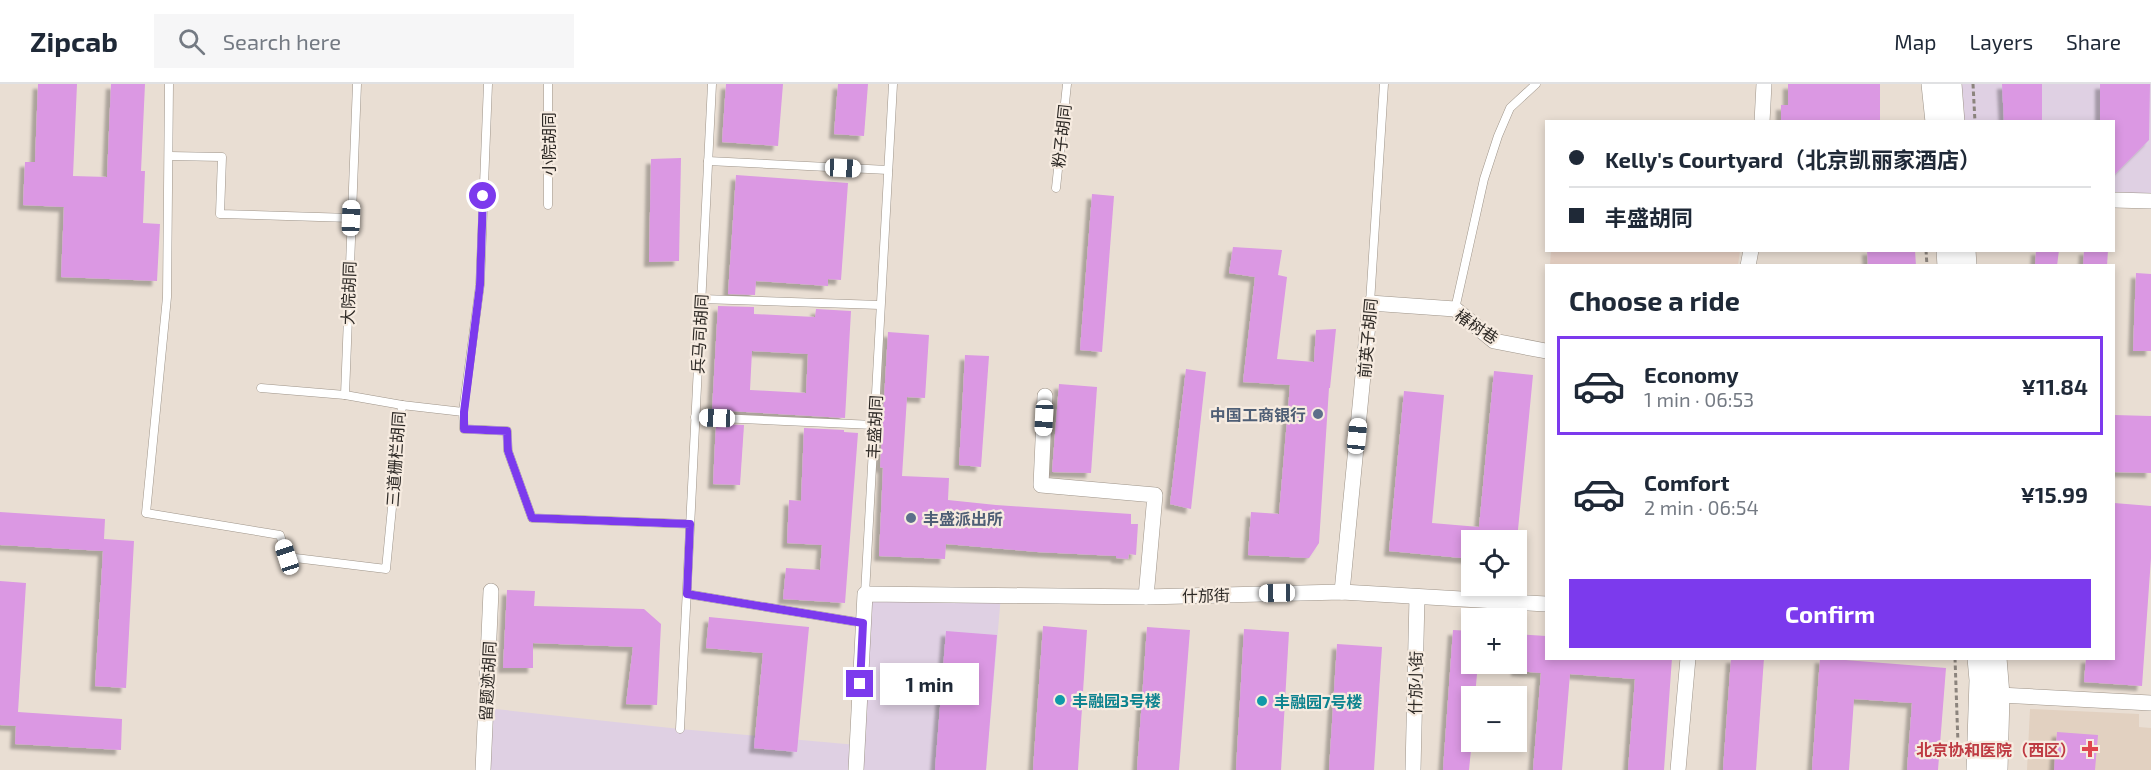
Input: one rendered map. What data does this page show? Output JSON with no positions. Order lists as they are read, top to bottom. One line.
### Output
{"streets":{"street":["椿树巷","前英子胡同","丰盛胡同","什邡街","留题迹胡同","什邡小街"],"lane":["粉子胡同","小院胡同","大院胡同","兵马司胡同","三道栅栏胡同"]},"crossings":[["大院胡同","三道栅栏胡同"],["椿树巷","前英子胡同"],["前英子胡同","什邡街"],["丰盛胡同","什邡街"],["什邡街","什邡小街"]],"places":{"other":["中国工商银行","丰盛派出所","丰融园3号楼","丰融园7号楼"],"health":["北京协和医院（西区）"]},"page":{"header":"Zipcab","search":"Search here","nav":["Map","Layers","Share"],"banner":["Kelly's Courtyard（北京凯丽家酒店）","丰盛胡同"],"heading":"Choose a ride","list":[{"name":"Economy","note":"1 min · 06:53","value":"¥11.84"},{"name":"Comfort","note":"2 min · 06:54","value":"¥15.99"}],"map_buttons":["+","−"],"buttons":"Confirm","bubble":"1 min"}}
